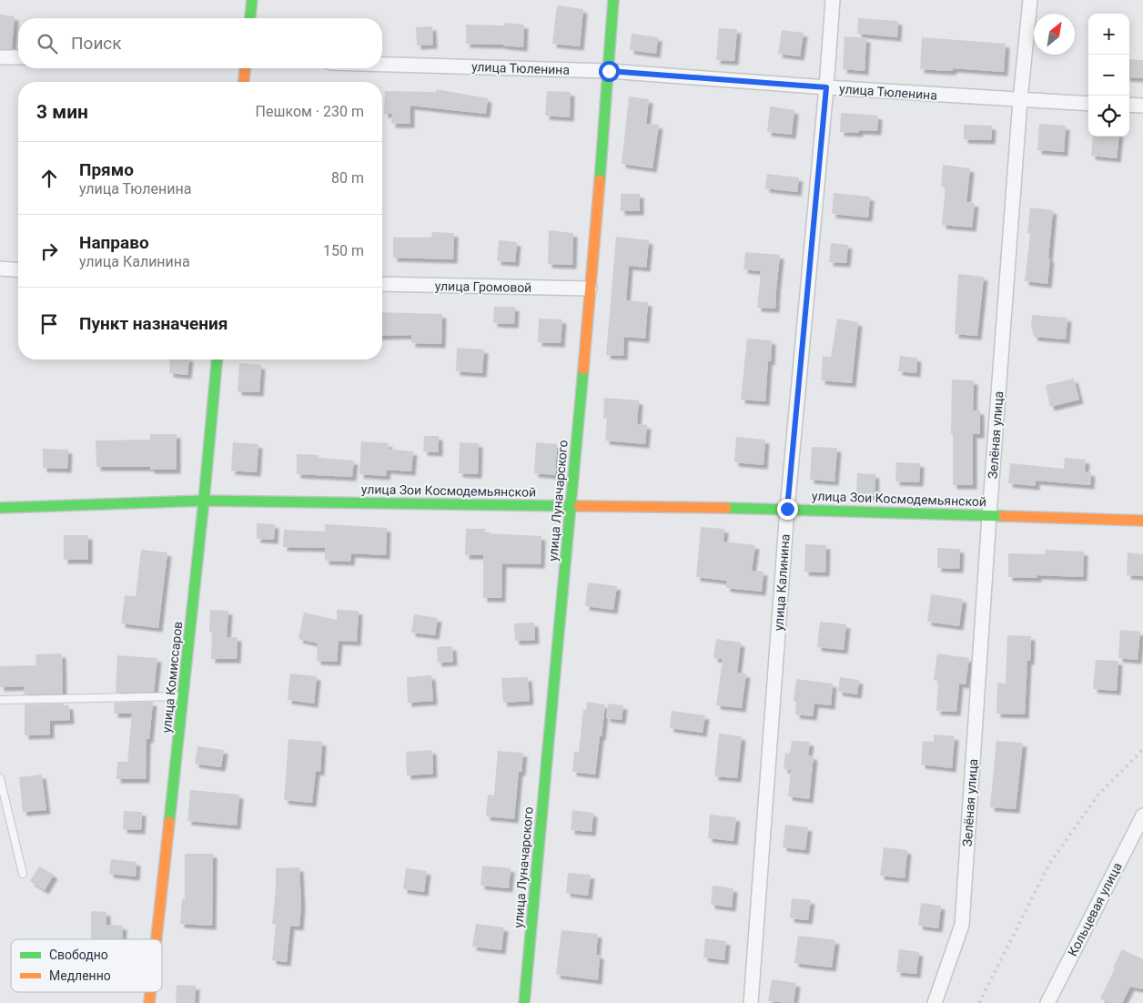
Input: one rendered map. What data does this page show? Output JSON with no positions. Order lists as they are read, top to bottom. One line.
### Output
{"streets":{"main road":["улица Зои Космодемьянской","улица Луначарского","улица Комиссаров"],"street":["улица Тюленина","улица Громовой","Зелёная улица","улица Калинина","Кольцевая улица"]},"crossings":[["улица Тюленина","Зелёная улица"],["улица Тюленина","улица Луначарского"],["улица Тюленина","улица Калинина"],["улица Громовой","улица Луначарского"],["Зелёная улица","улица Зои Космодемьянской"],["улица Зои Космодемьянской","улица Луначарского"],["улица Зои Космодемьянской","улица Калинина"],["улица Зои Космодемьянской","улица Комиссаров"]],"legend":["Свободно","Медленно"],"north":"top right","page":{"map_buttons":["+","−"],"search":"Поиск","heading":["3 мин","Пешком · 230 m"],"list":[["Прямо","улица Тюленина","80 m"],["Направо","улица Калинина","150 m"],"Пункт назначения"]}}
